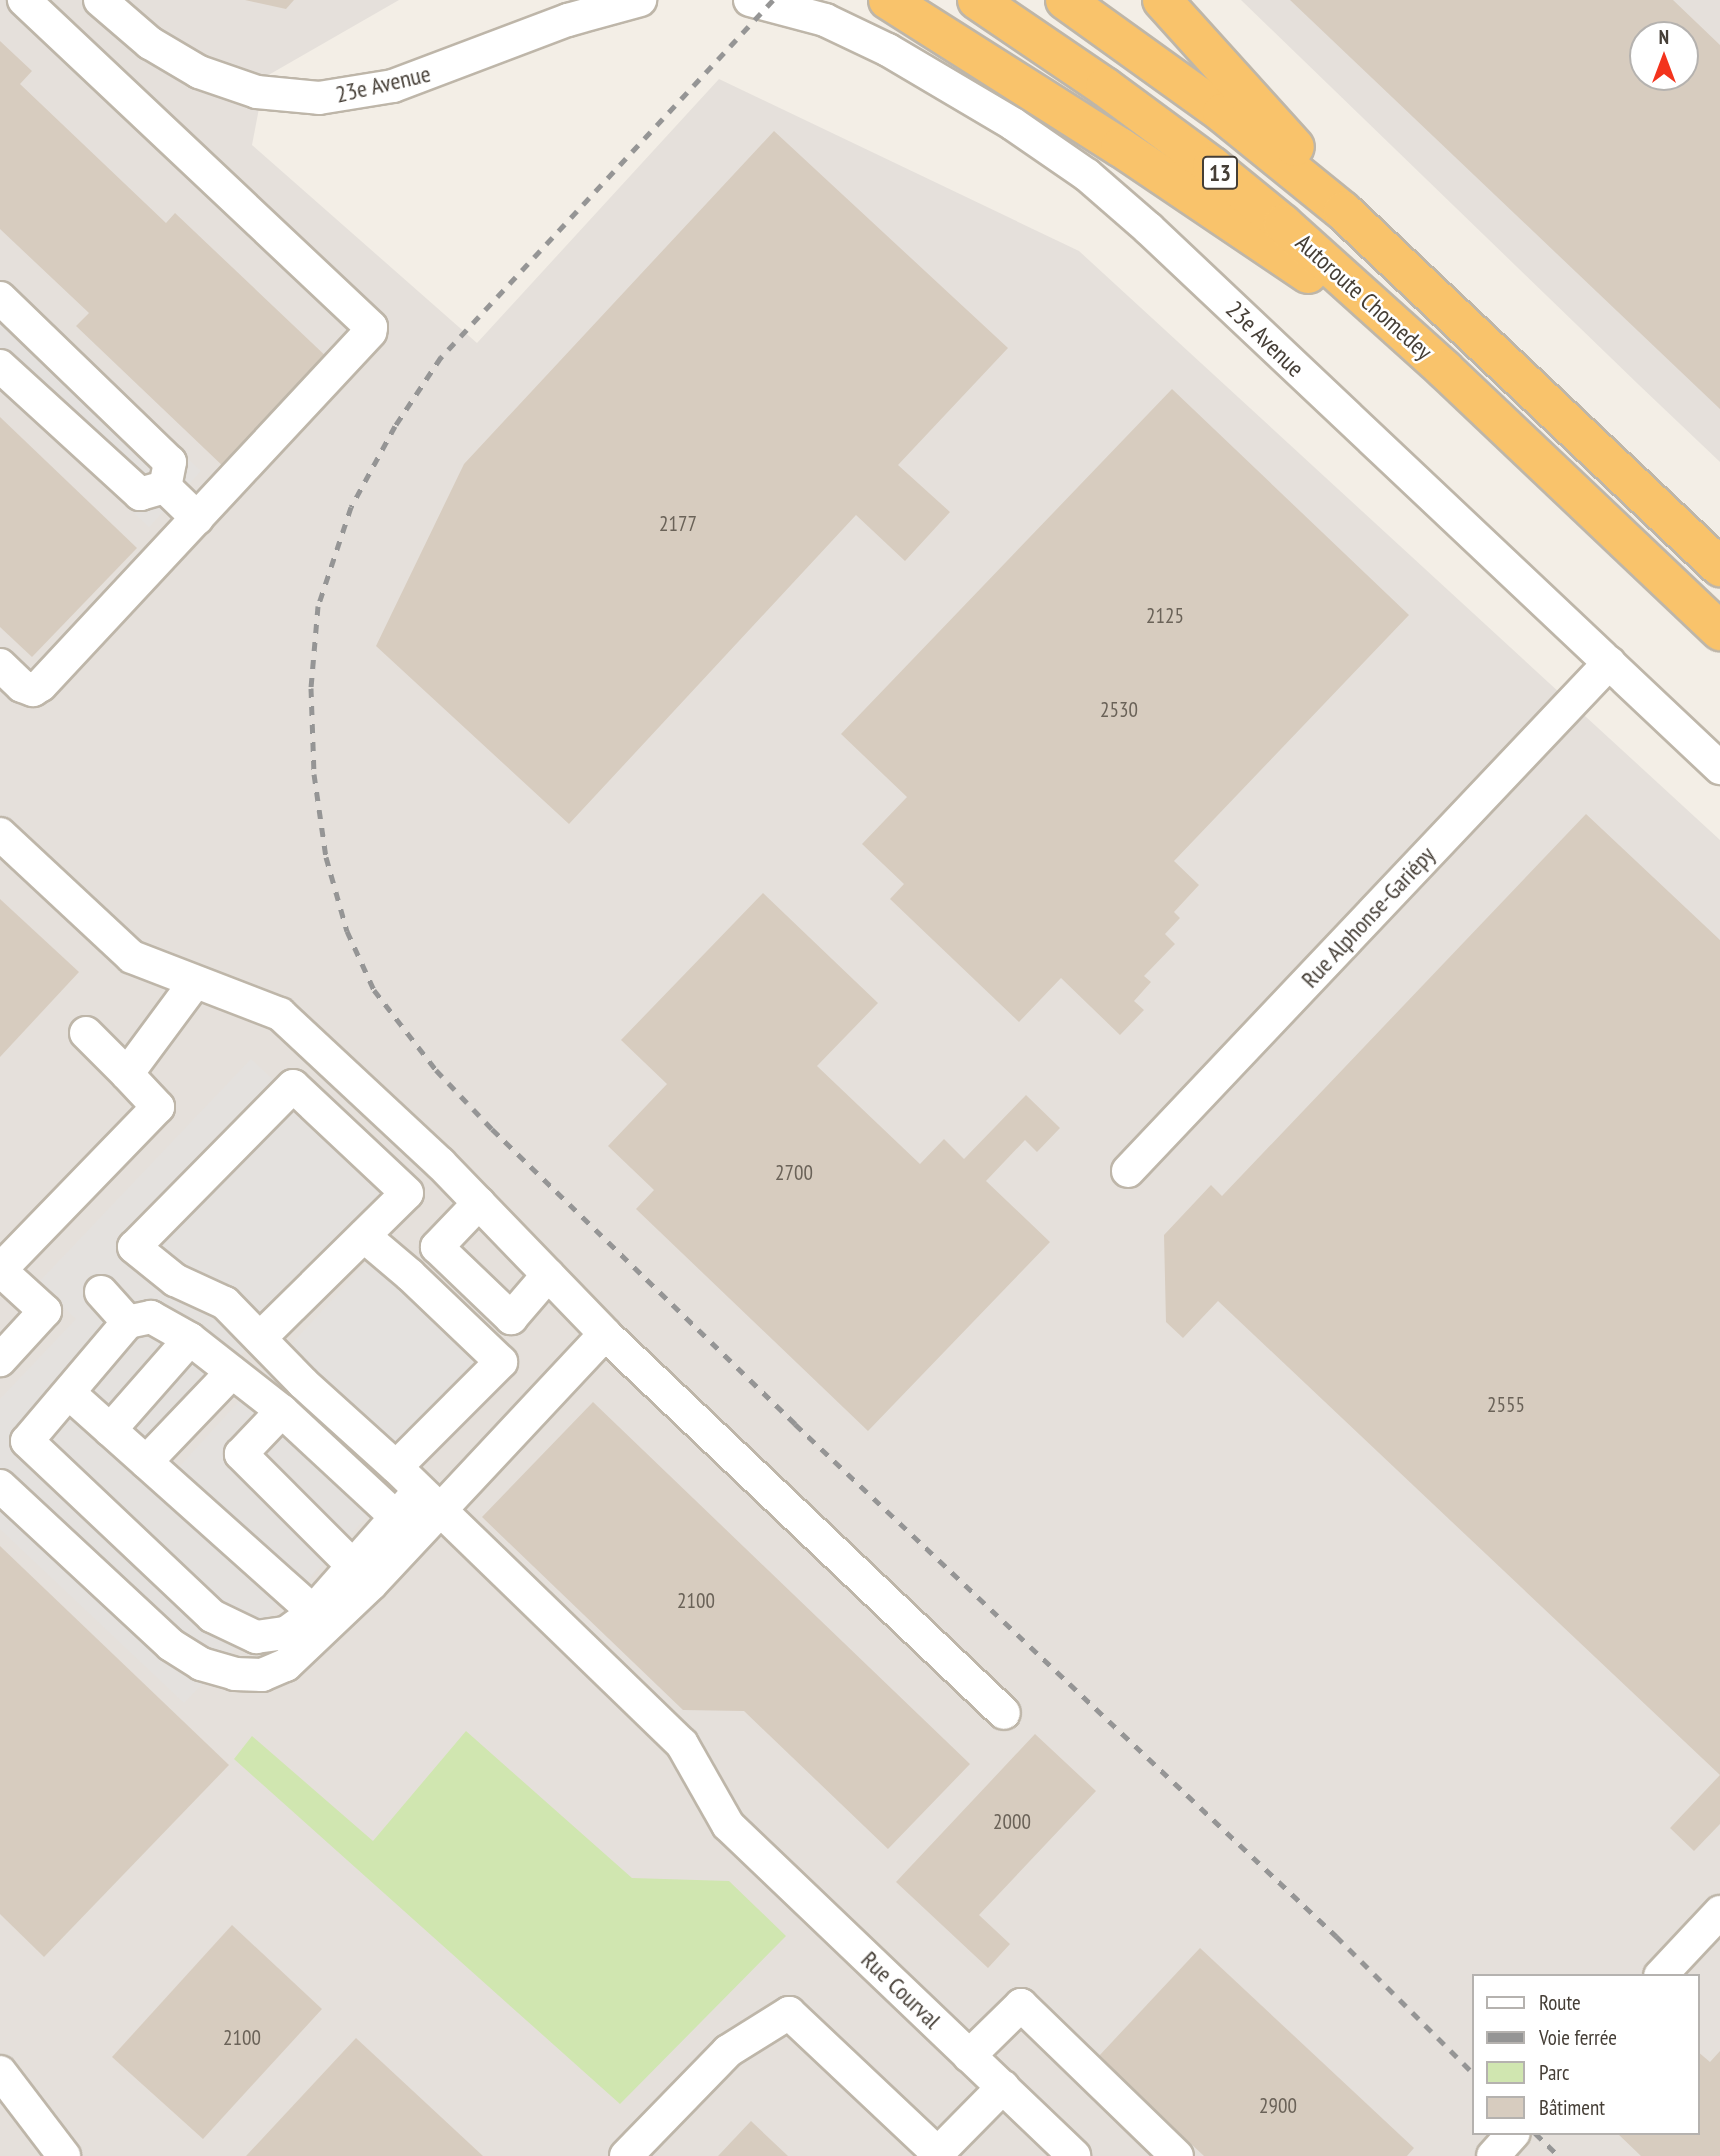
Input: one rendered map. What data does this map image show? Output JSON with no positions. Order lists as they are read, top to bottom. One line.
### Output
{"streets":{"highway":["13","Autoroute Chomedey"],"street":["23e Avenue","Rue Alphonse-Gariépy","Rue Courval"]},"crossings":[["23e Avenue","Rue Alphonse-Gariépy"]],"house_numbers":["2177","2125","2530","2700","2555","2100","2000","2100","2900"],"legend":["Route","Voie ferrée","Parc","Bâtiment"],"north":"top"}
